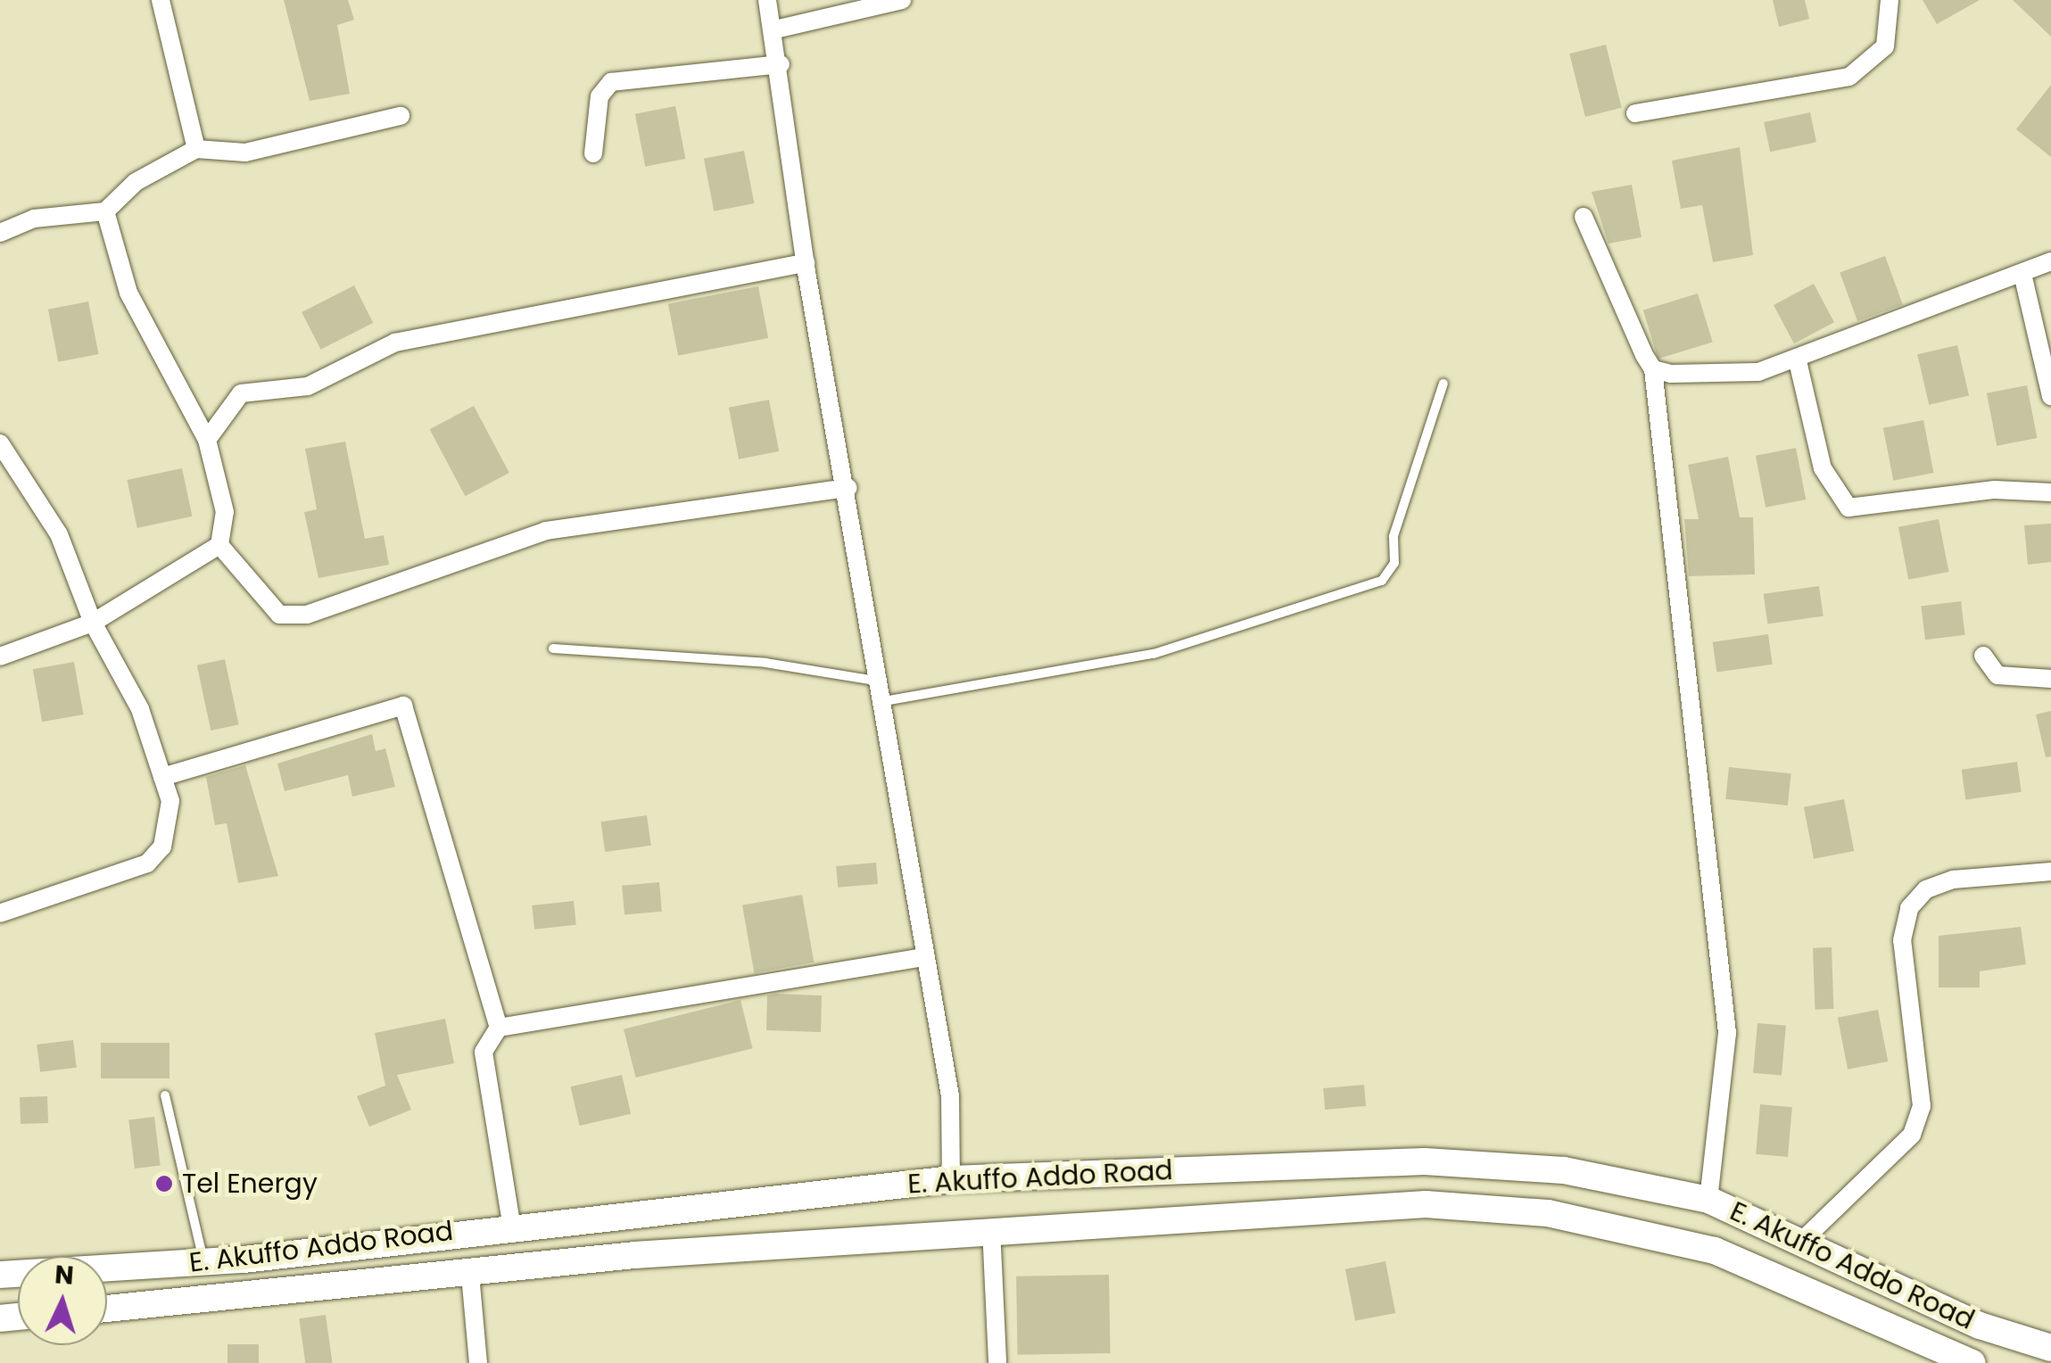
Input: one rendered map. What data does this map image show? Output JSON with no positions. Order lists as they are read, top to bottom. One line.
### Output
{"streets":{"main road":["E. Akuffo Addo Road"]},"places":["Tel Energy"],"north":"top"}
